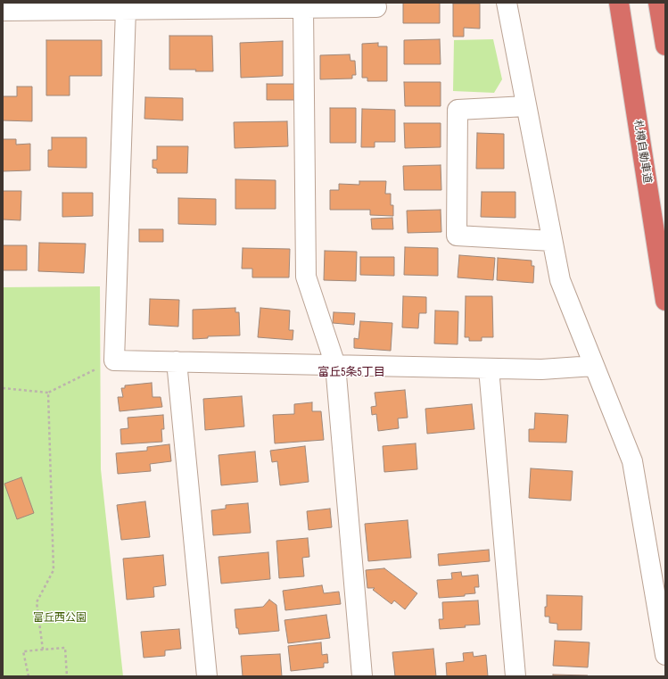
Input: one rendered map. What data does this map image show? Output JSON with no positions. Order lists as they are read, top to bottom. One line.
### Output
{"streets":{"highway":["札樽自動車道"]},"districts":["富丘5条5丁目"],"parks":["富丘西公園"]}
